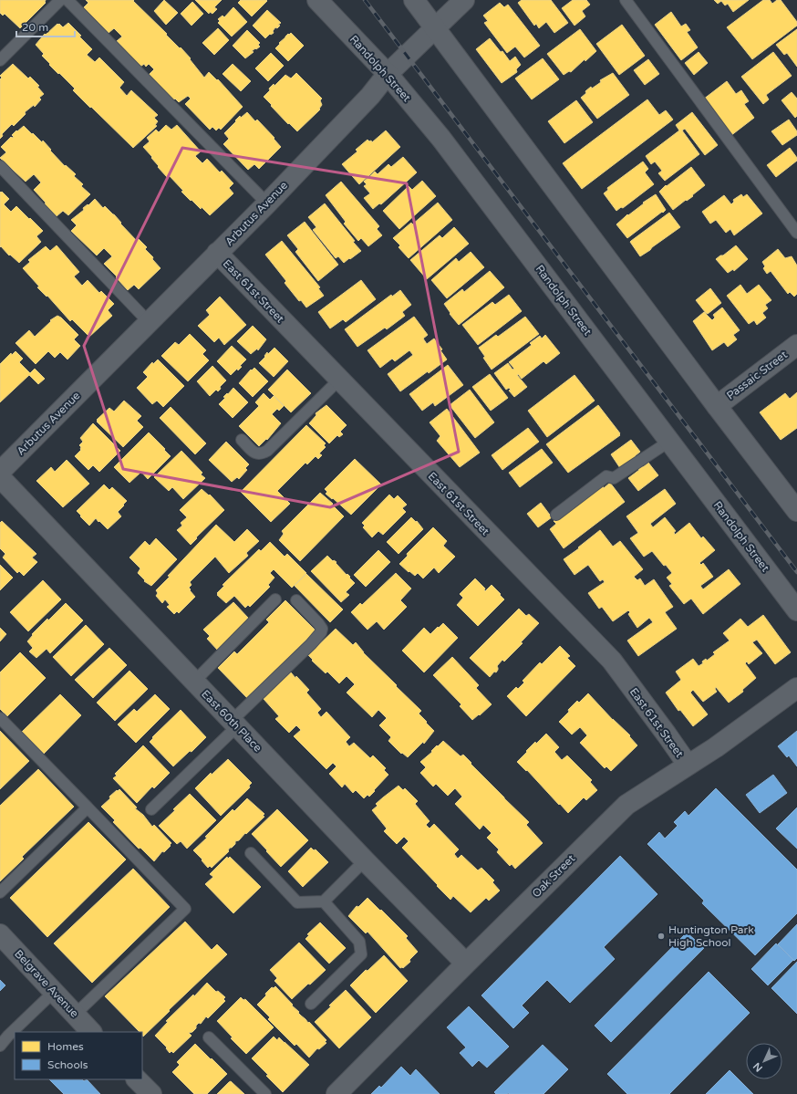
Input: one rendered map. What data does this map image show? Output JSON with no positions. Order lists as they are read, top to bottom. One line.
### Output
{"streets":{"street":["Randolph Street","Arbutus Avenue","East 61st Street","Passaic Street","East 60th Place","Oak Street","Belgrave Avenue"]},"crossings":[["Randolph Street","Arbutus Avenue"],["Arbutus Avenue","East 61st Street"],["East 61st Street","Oak Street"],["East 60th Place","Oak Street"]],"places":["Huntington Park High School"],"legend":["Homes","Schools"],"scale_bar":"20 m","north":"bottom left"}
